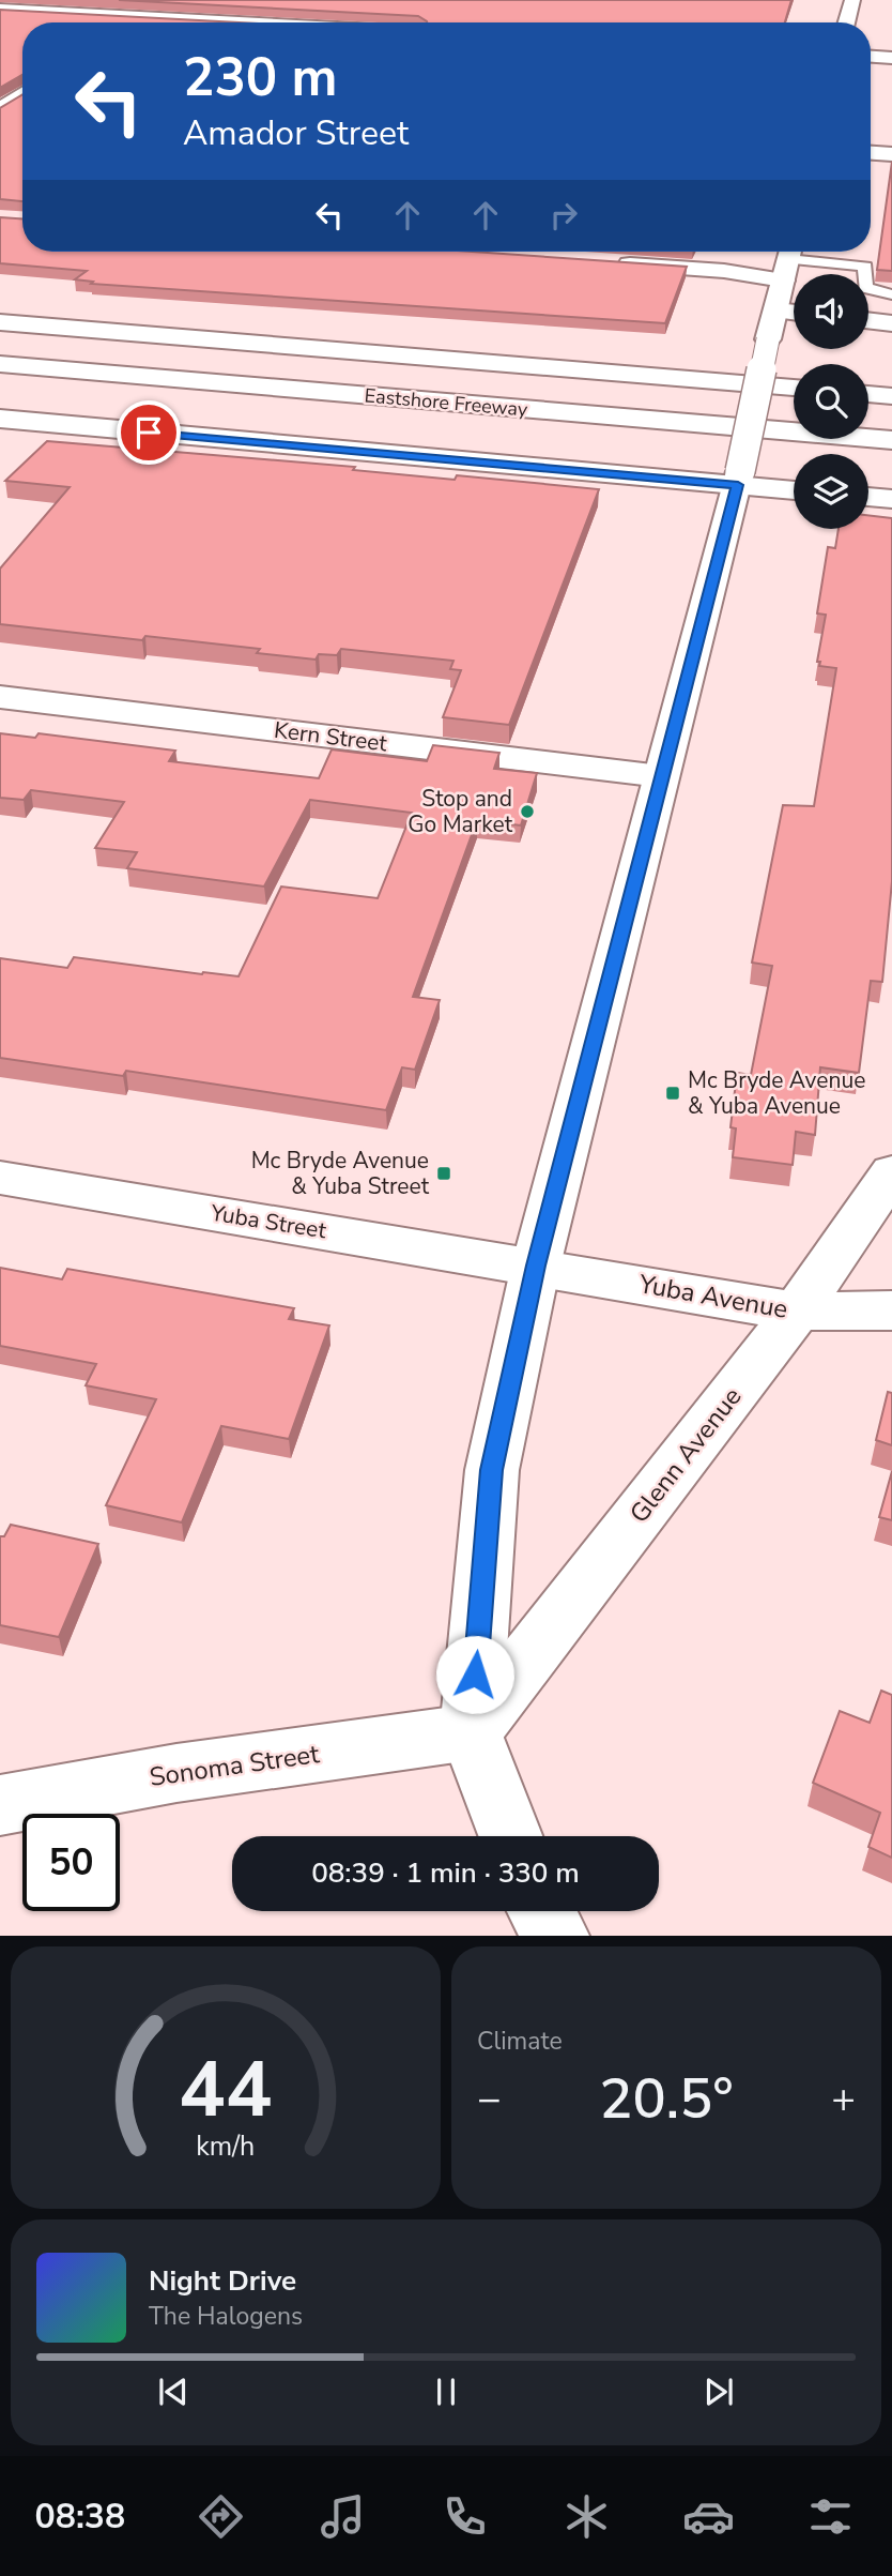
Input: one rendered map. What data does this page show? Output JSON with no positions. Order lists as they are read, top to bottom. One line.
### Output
{"streets":{"main road":["Eastshore Freeway","Kern Street","Yuba Street","Yuba Avenue","Glenn Avenue","Sonoma Street"]},"crossings":[["Yuba Street","Yuba Avenue"],["Yuba Avenue","Glenn Avenue"],["Glenn Avenue","Sonoma Street"]],"places":{"other":["Stop and Go Market"],"transit":["Mc Bryde Avenue & Yuba Avenue","Mc Bryde Avenue & Yuba Street"]},"page":{"turn":["230 m","Amador Street"],"limit":"50","trip":"08:39 · 1 min · 330 m","tile":"Climate","heat":["−","20.5°","+"],"song":["Night Drive","The Halogens"],"tabs":"08:38","gauge":["44","km/h"]}}
